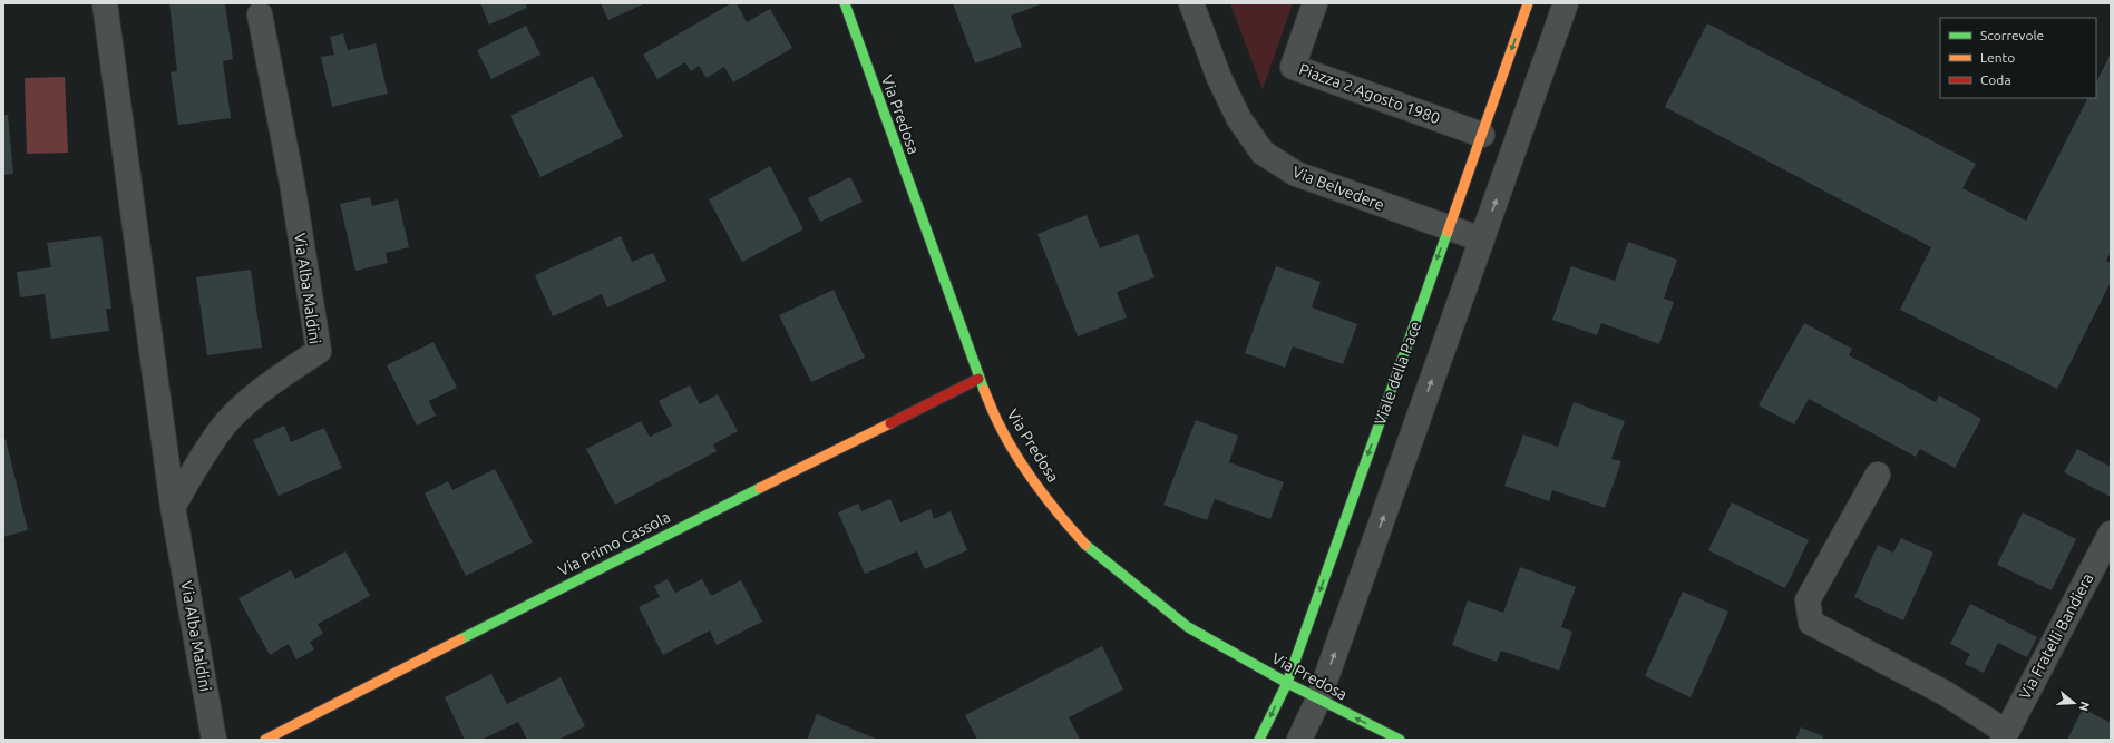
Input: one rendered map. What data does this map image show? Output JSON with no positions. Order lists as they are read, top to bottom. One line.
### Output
{"streets":{"street":["Piazza 2 Agosto 1980","Via Predosa","Via Belvedere","Via Alba Maldini","Viale della Pace","Via Primo Cassola","Via Fratelli Bandiera"]},"crossings":[["Piazza 2 Agosto 1980","Viale della Pace"],["Via Predosa","Viale della Pace"],["Via Predosa","Via Primo Cassola"],["Via Belvedere","Viale della Pace"]],"legend":["Scorrevole","Lento","Coda"],"north":"right"}
